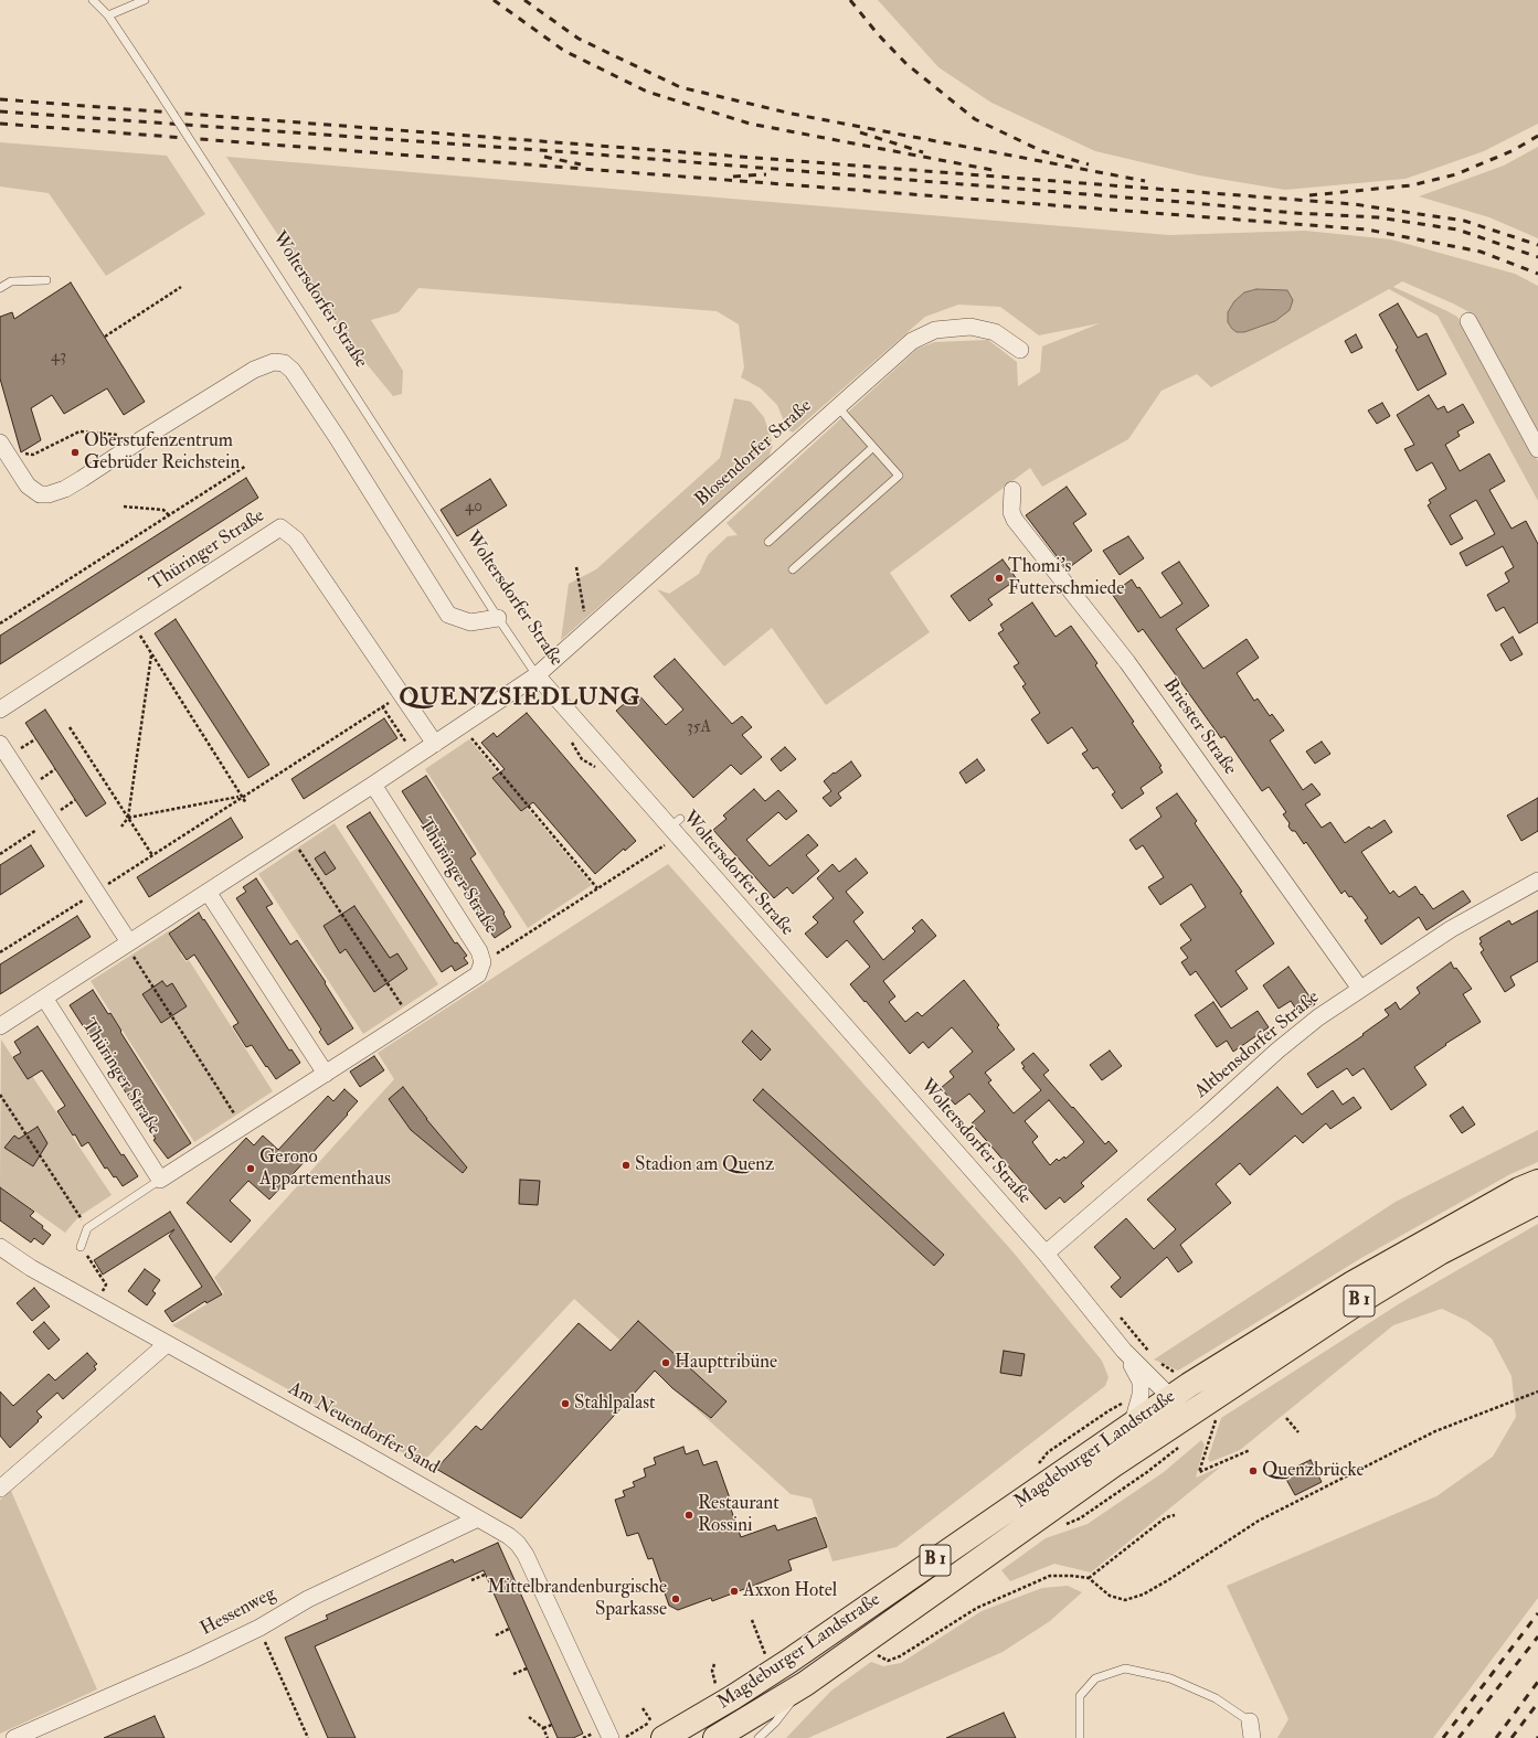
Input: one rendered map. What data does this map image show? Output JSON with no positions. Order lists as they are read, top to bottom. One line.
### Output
{"streets":{"main road":["B 1","Magdeburger Landstraße"],"street":["Woltersdorfer Straße","Blosendorfer Straße","Thüringer Straße","Briester Straße","Altbensdorfer Straße","Am Neuendorfer Sand","Hessenweg"]},"crossings":[["Woltersdorfer Straße","Blosendorfer Straße"],["Woltersdorfer Straße","Altbensdorfer Straße"],["Woltersdorfer Straße","Magdeburger Landstraße"],["Briester Straße","Altbensdorfer Straße"],["Am Neuendorfer Sand","Hessenweg"]],"districts":["QUENZSIEDLUNG"],"places":["Oberstufenzentrum Gebrüder Reichstein","Thomi's Futterschmiede","Stadion am Quenz","Gerono Appartementhaus","Haupttribüne","Stahlpalast","Quenzbrücke","Restaurant Rossini","Axxon Hotel","Mittelbrandenburgische Sparkasse"],"house_numbers":["43","40","35A"]}
